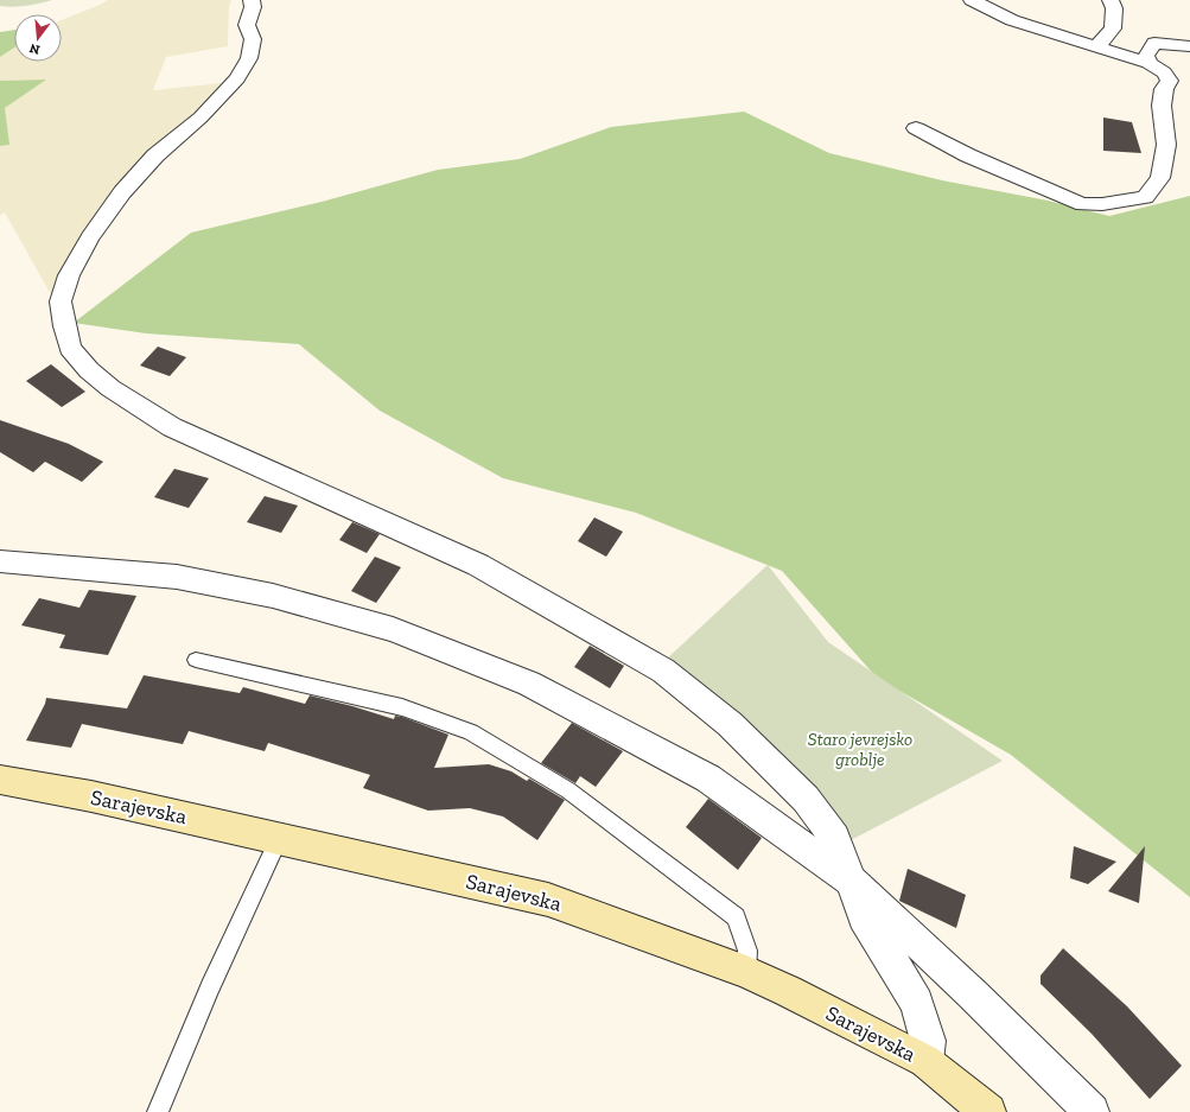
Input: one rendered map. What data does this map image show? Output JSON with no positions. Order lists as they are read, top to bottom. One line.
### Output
{"streets":{"main road":["Sarajevska"]},"parks":["Staro jevrejsko groblje"],"north":"bottom"}
